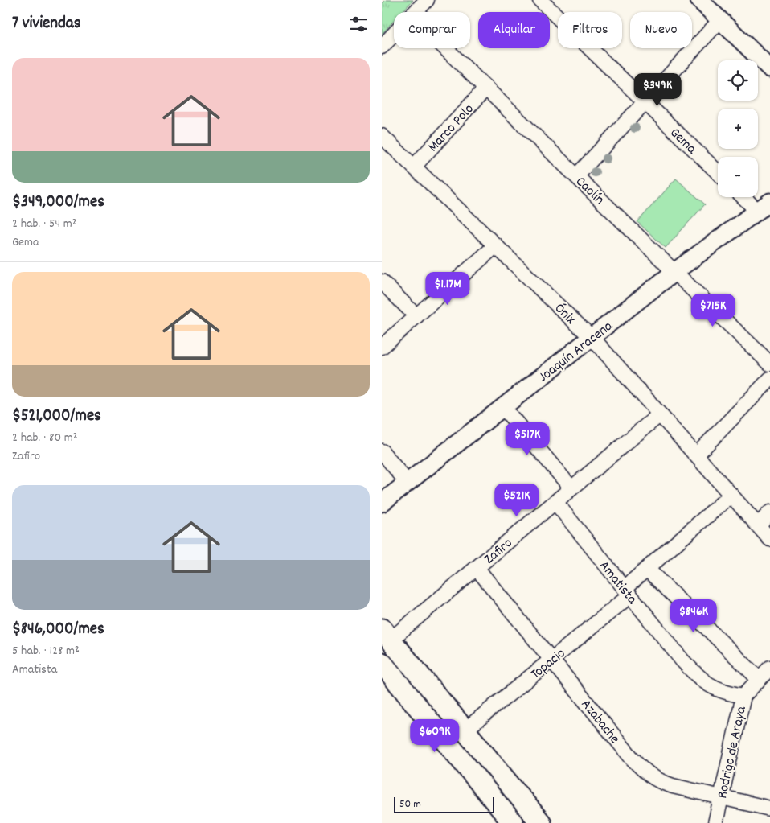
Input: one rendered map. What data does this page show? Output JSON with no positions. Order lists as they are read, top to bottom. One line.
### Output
{"streets":{"street":["Marco Polo","Gema","Caolín","Ónix","Joaquín Aracena","Zafiro","Amatista","Topacio","Azabache","Rodrigo de Araya"]},"crossings":[["Marco Polo","Caolín"],["Marco Polo","Ónix"],["Caolín","Joaquín Aracena"],["Ónix","Joaquín Aracena"],["Ónix","Zafiro"],["Ónix","Topacio"],["Zafiro","Amatista"],["Zafiro","Azabache"],["Amatista","Topacio"],["Amatista","Rodrigo de Araya"],["Topacio","Azabache"],["Azabache","Rodrigo de Araya"]],"scale_bar":"50 m","page":{"heading":"7 viviendas","chip":["Comprar","Alquilar","Filtros","Nuevo"],"list":[{"name":"$349,000/mes","note":"2 hab. · 54 m² · Gema"},{"name":"$521,000/mes","note":"2 hab. · 80 m² · Zafiro"},{"name":"$846,000/mes","note":"5 hab. · 128 m² · Amatista"}],"map_buttons":["+","−"],"price":["$349K","$1.17M","$715K","$517K","$521K","$846K","$609K"],"scale":"50 m"}}
